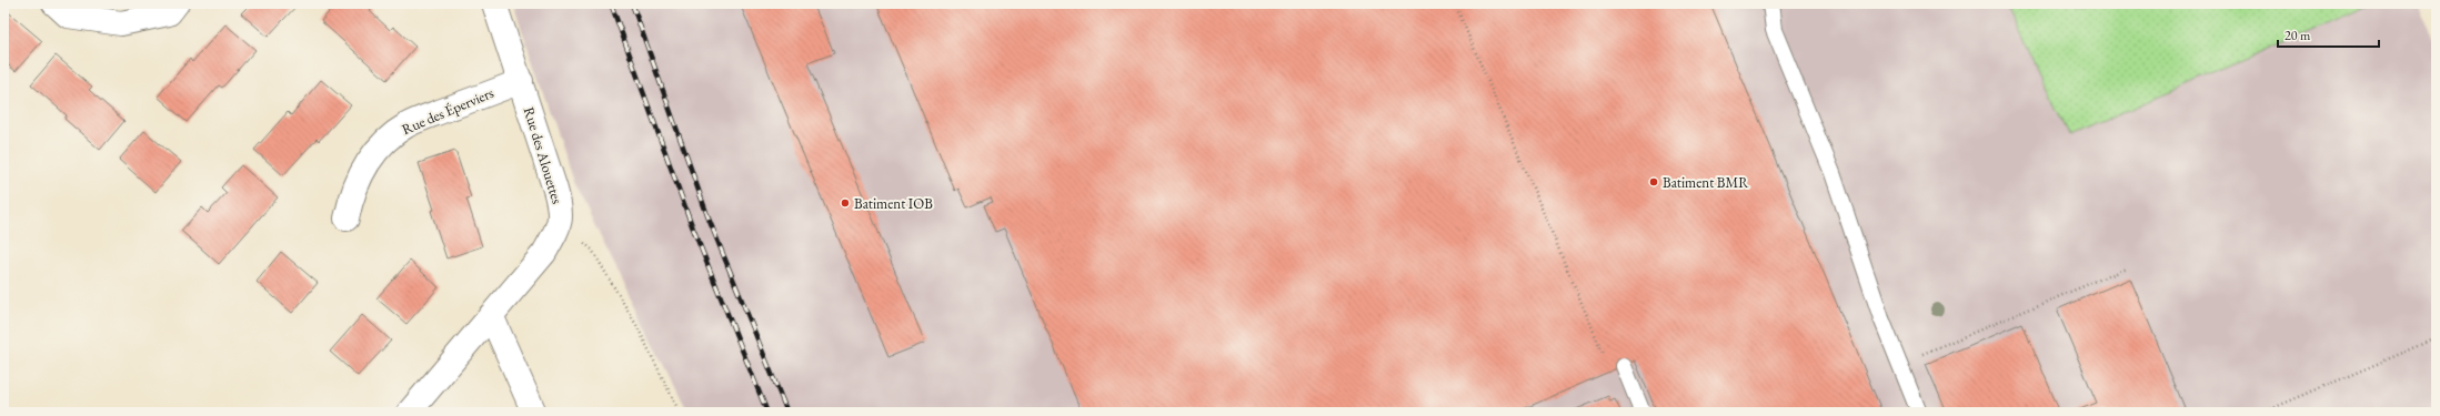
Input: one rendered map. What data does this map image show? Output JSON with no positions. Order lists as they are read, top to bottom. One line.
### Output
{"streets":{"street":["Rue des Éperviers","Rue des Alouettes"]},"crossings":[["Rue des Éperviers","Rue des Alouettes"]],"places":["Batiment BMR","Batiment IOB"],"scale_bar":"20 m"}
